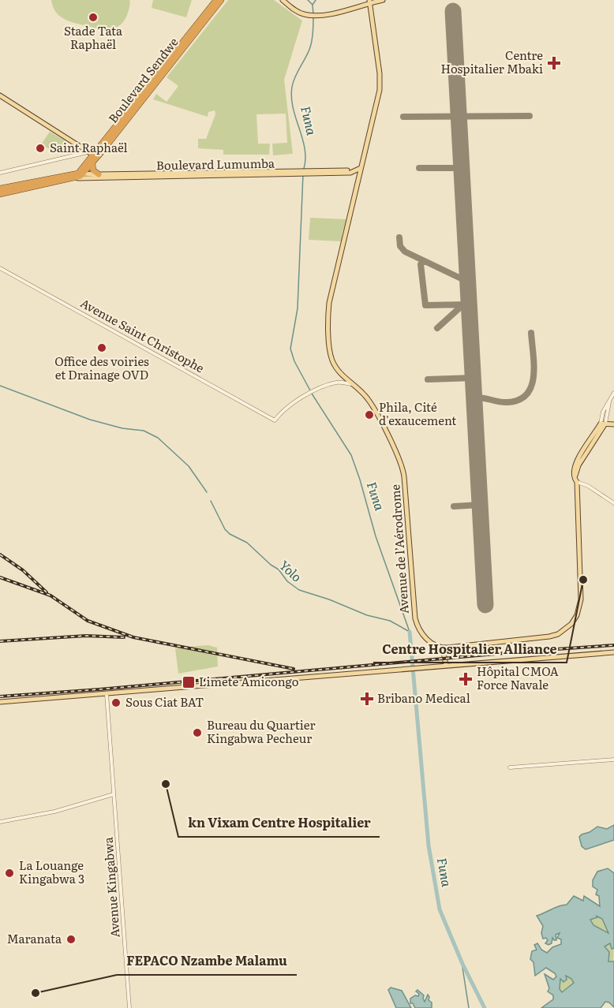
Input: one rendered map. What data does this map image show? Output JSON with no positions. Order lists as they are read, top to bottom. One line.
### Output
{"streets":{"highway":["Boulevard Sendwe","Boulevard Lumumba"],"main road":["Avenue de l’Aérodrome"],"street":["Avenue Saint Christophe","Avenue Kingabwa"]},"crossings":[["Boulevard Lumumba","Avenue de l’Aérodrome"],["Avenue Saint Christophe","Avenue de l’Aérodrome"]],"water":["Funa","Yolo"],"places":{"other":["Stade Tata Raphaël","Saint Raphaël","Office des voiries et Drainage OVD","Phila, Cité d'exaucement","Centre Hospitalier Alliance","Sous Ciat BAT","Bureau du Quartier Kingabwa Pecheur","kn Vixam Centre Hospitalier","La Louange Kingabwa 3","Maranata","FEPACO Nzambe Malamu"],"health":["Centre Hospitalier Mbaki","Hôpital CMOA Force Navale","Bribano Medical"],"transit":["Limete Amicongo"]}}
